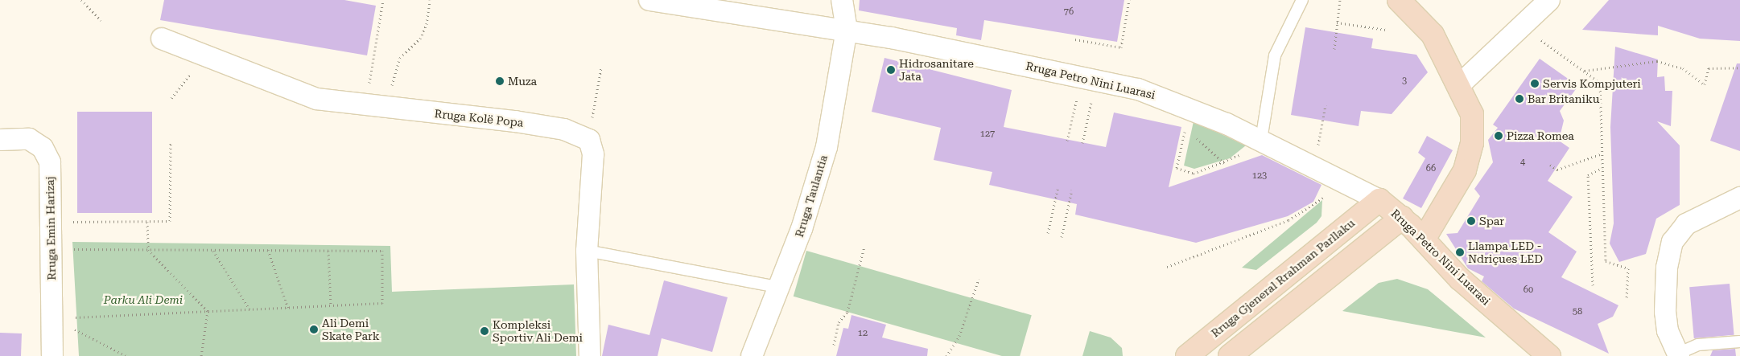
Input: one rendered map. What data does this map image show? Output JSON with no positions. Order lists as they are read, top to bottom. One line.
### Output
{"streets":{"street":["Rruga Petro Nini Luarasi","Rruga Kolë Popa","Rruga Taulantia","Rruga Emin Harizaj","Rruga Gjeneral Rrahman Parllaku"]},"crossings":[["Rruga Petro Nini Luarasi","Rruga Taulantia"],["Rruga Petro Nini Luarasi","Rruga Gjeneral Rrahman Parllaku"]],"parks":["Parku Ali Demi"],"places":["Hidrosanitare Jata","Muza","Servis Kompjuteri","Bar Britaniku","Pizza Romea","Spar","Llampa LED - Ndriçues LED","Ali Demi Skate Park","Kompleksi Sportiv Ali Demi"],"house_numbers":["76","3","127","4","66","123","60","58","12"]}
